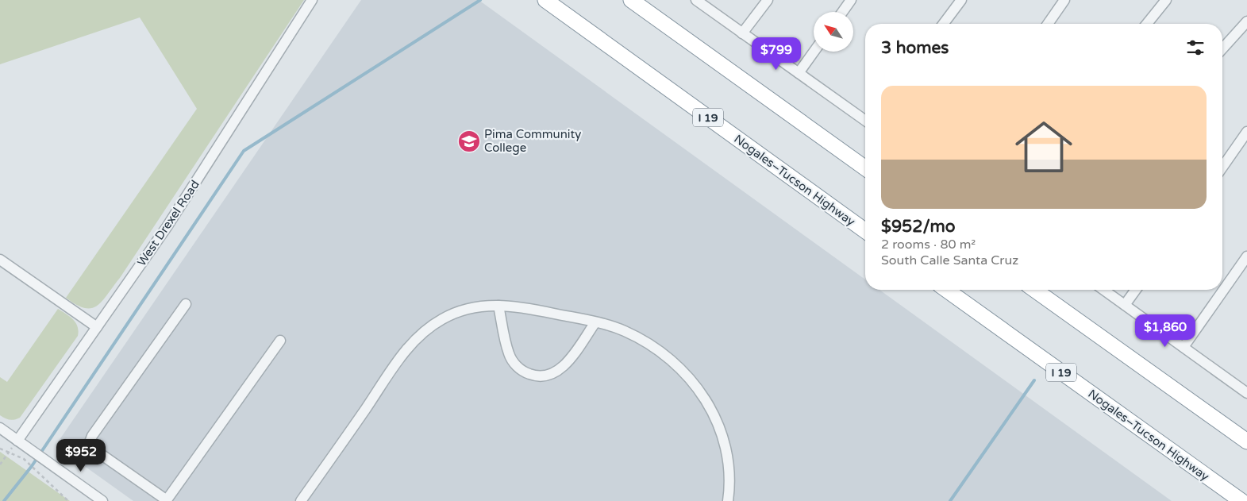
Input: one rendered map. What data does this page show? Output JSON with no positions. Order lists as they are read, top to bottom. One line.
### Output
{"streets":{"highway":["I 19","Nogales–Tucson Highway"],"street":["West Drexel Road"]},"places":{"school or university":["Pima Community College"]},"north":"top left","page":{"heading":"3 homes","price":["$799","$1,860","$952"],"list":[{"name":"$952/mo","note":"2 rooms · 80 m² · South Calle Santa Cruz"}]}}
